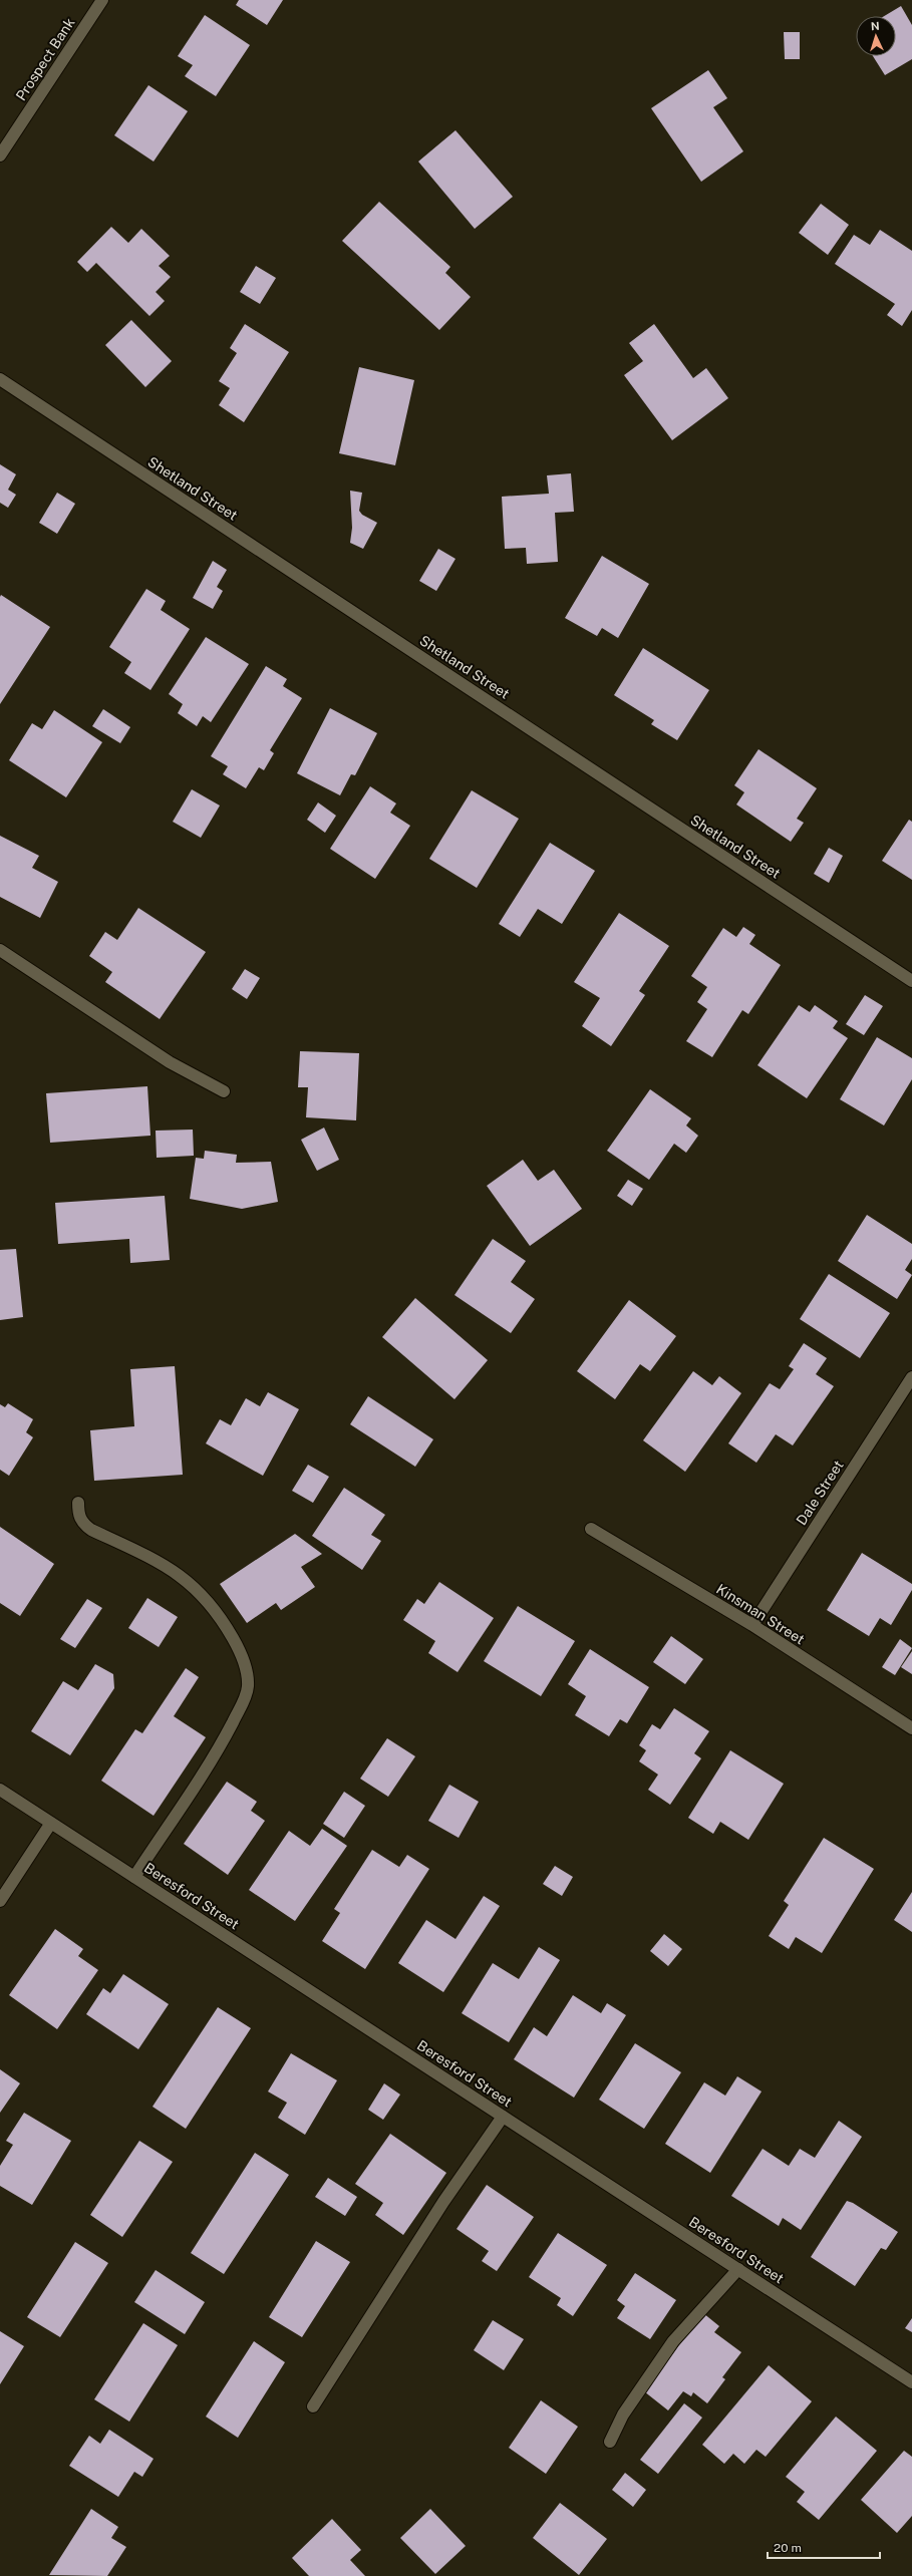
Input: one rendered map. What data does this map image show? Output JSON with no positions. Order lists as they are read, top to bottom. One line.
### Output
{"streets":{"street":["Prospect Bank","Shetland Street","Dale Street","Kinsman Street","Beresford Street"]},"crossings":[["Dale Street","Kinsman Street"]],"scale_bar":"20 m","north":"top"}
